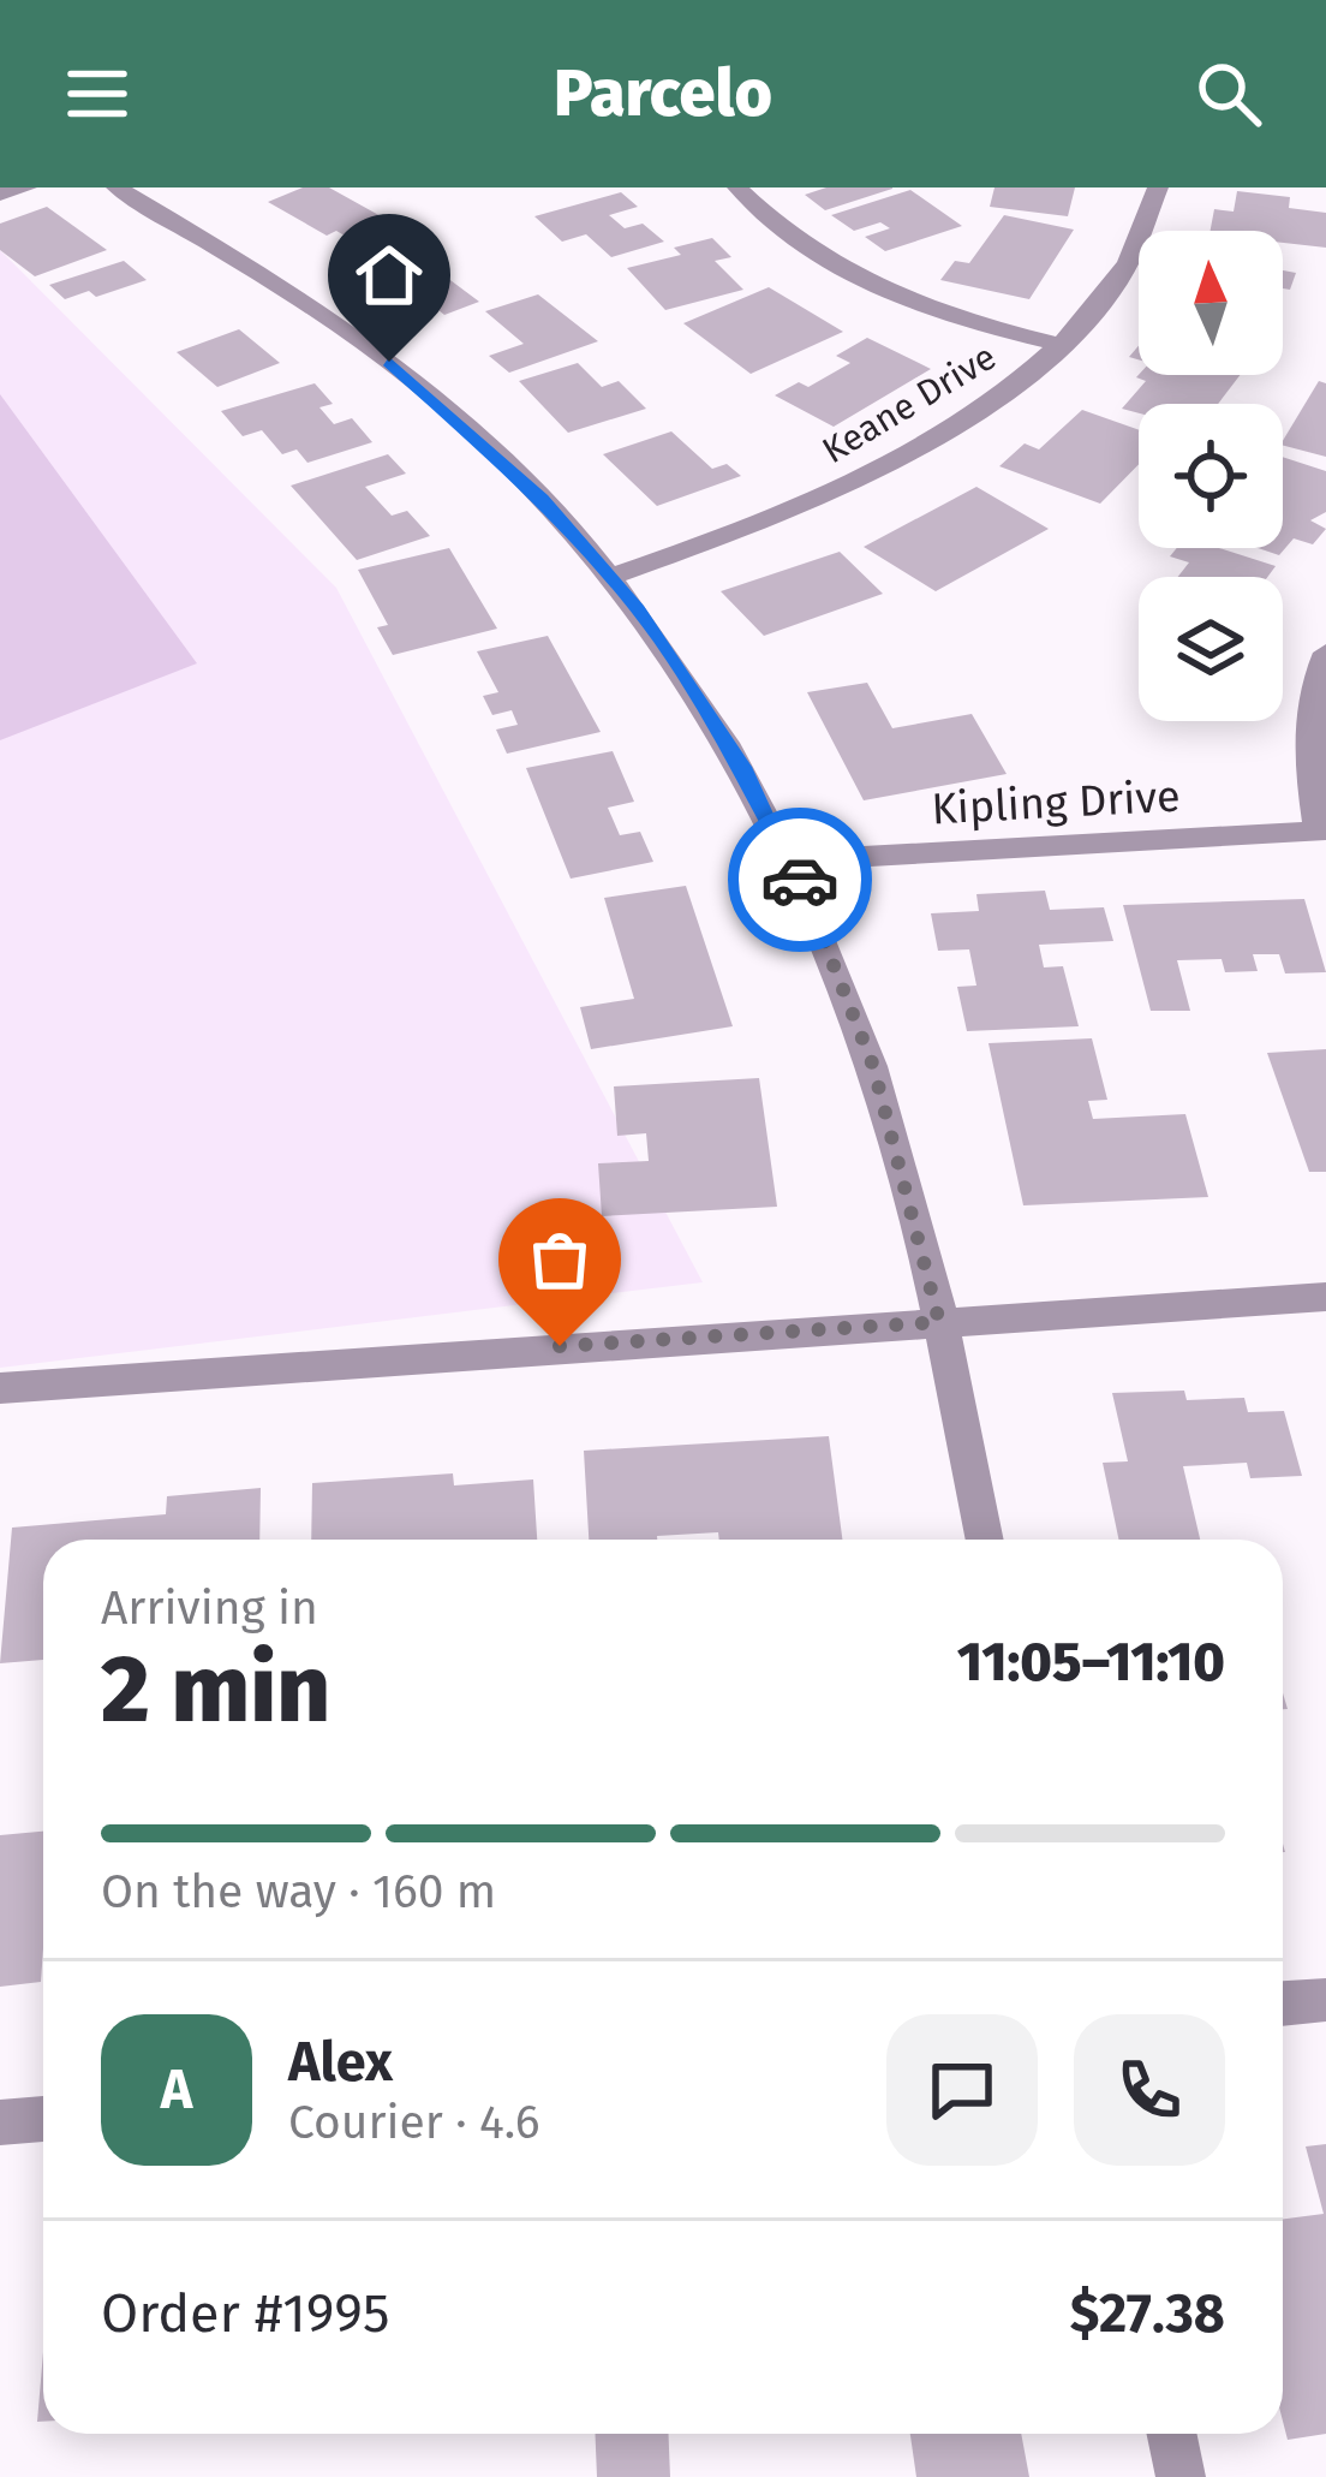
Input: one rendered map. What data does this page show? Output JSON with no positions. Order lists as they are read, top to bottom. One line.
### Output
{"streets":{"street":["Keane Drive","Kipling Drive"]},"north":"top","page":{"header":"Parcelo","heading":["2 min","Arriving in","11:05–11:10"],"panel":["Alex","Courier · 4.6","Order #1995","$27.38"],"bar":"On the way · 160 m","round":"A"}}
